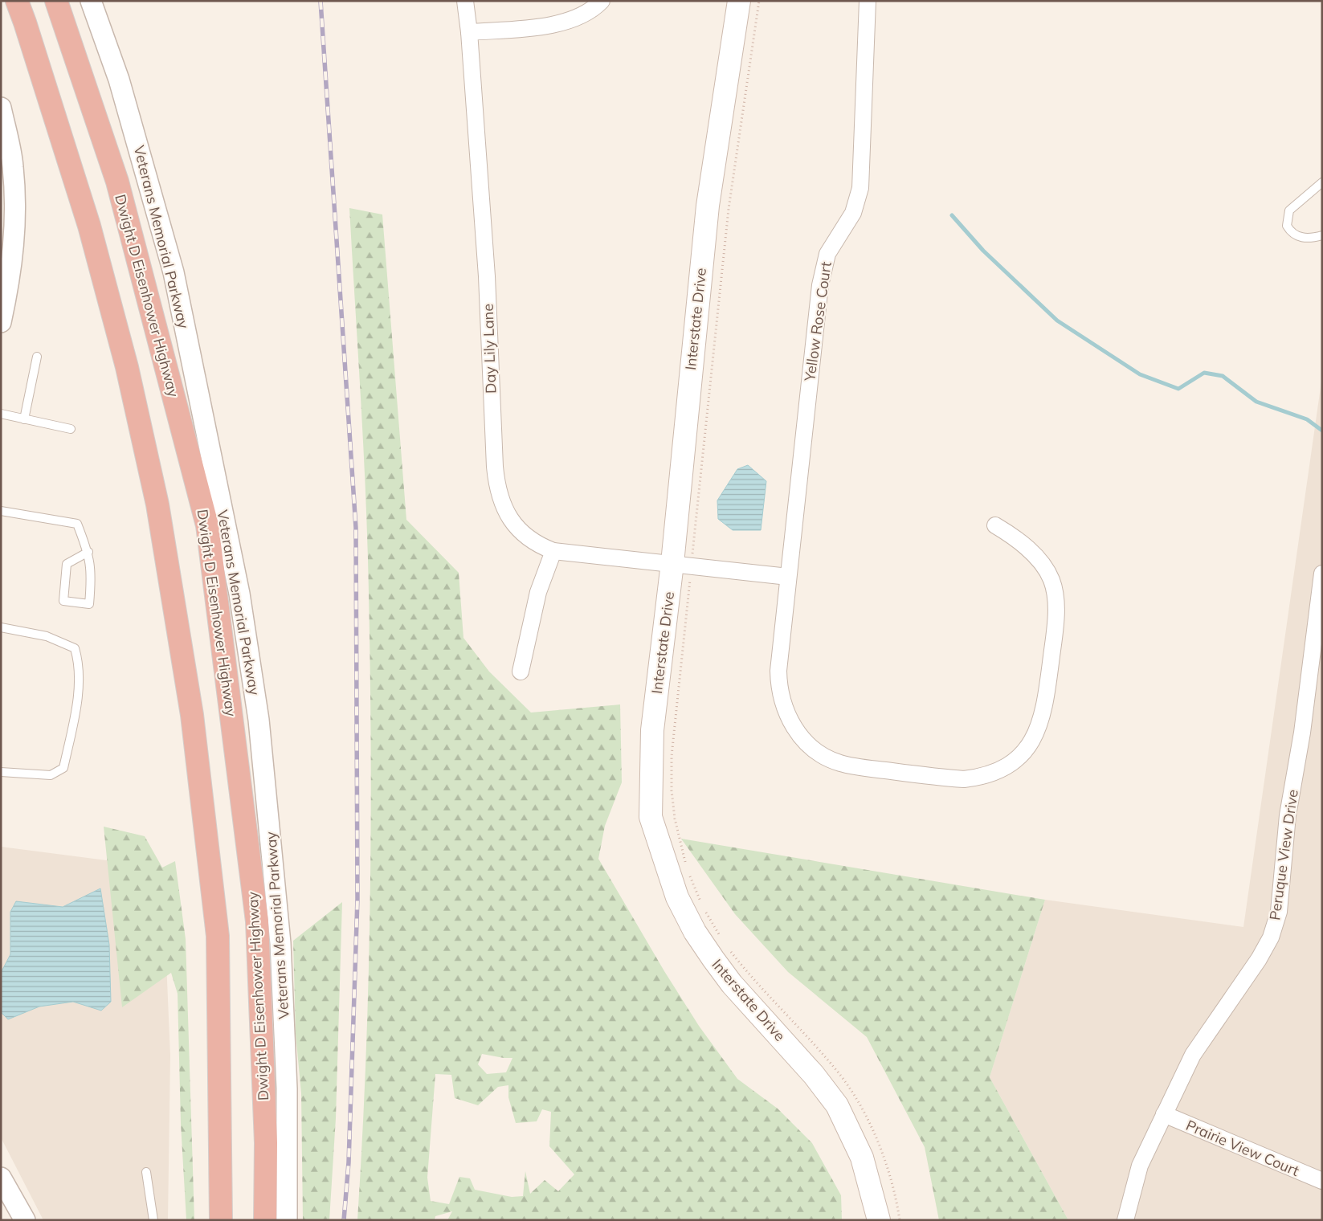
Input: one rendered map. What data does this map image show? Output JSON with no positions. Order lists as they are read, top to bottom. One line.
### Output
{"streets":{"highway":["Dwight D Eisenhower Highway"],"main road":["Interstate Drive"],"street":["Veterans Memorial Parkway","Yellow Rose Court","Day Lily Lane","Peruque View Drive","Prairie View Court"]},"crossings":[["Interstate Drive","Day Lily Lane"],["Yellow Rose Court","Day Lily Lane"],["Peruque View Drive","Prairie View Court"]]}
